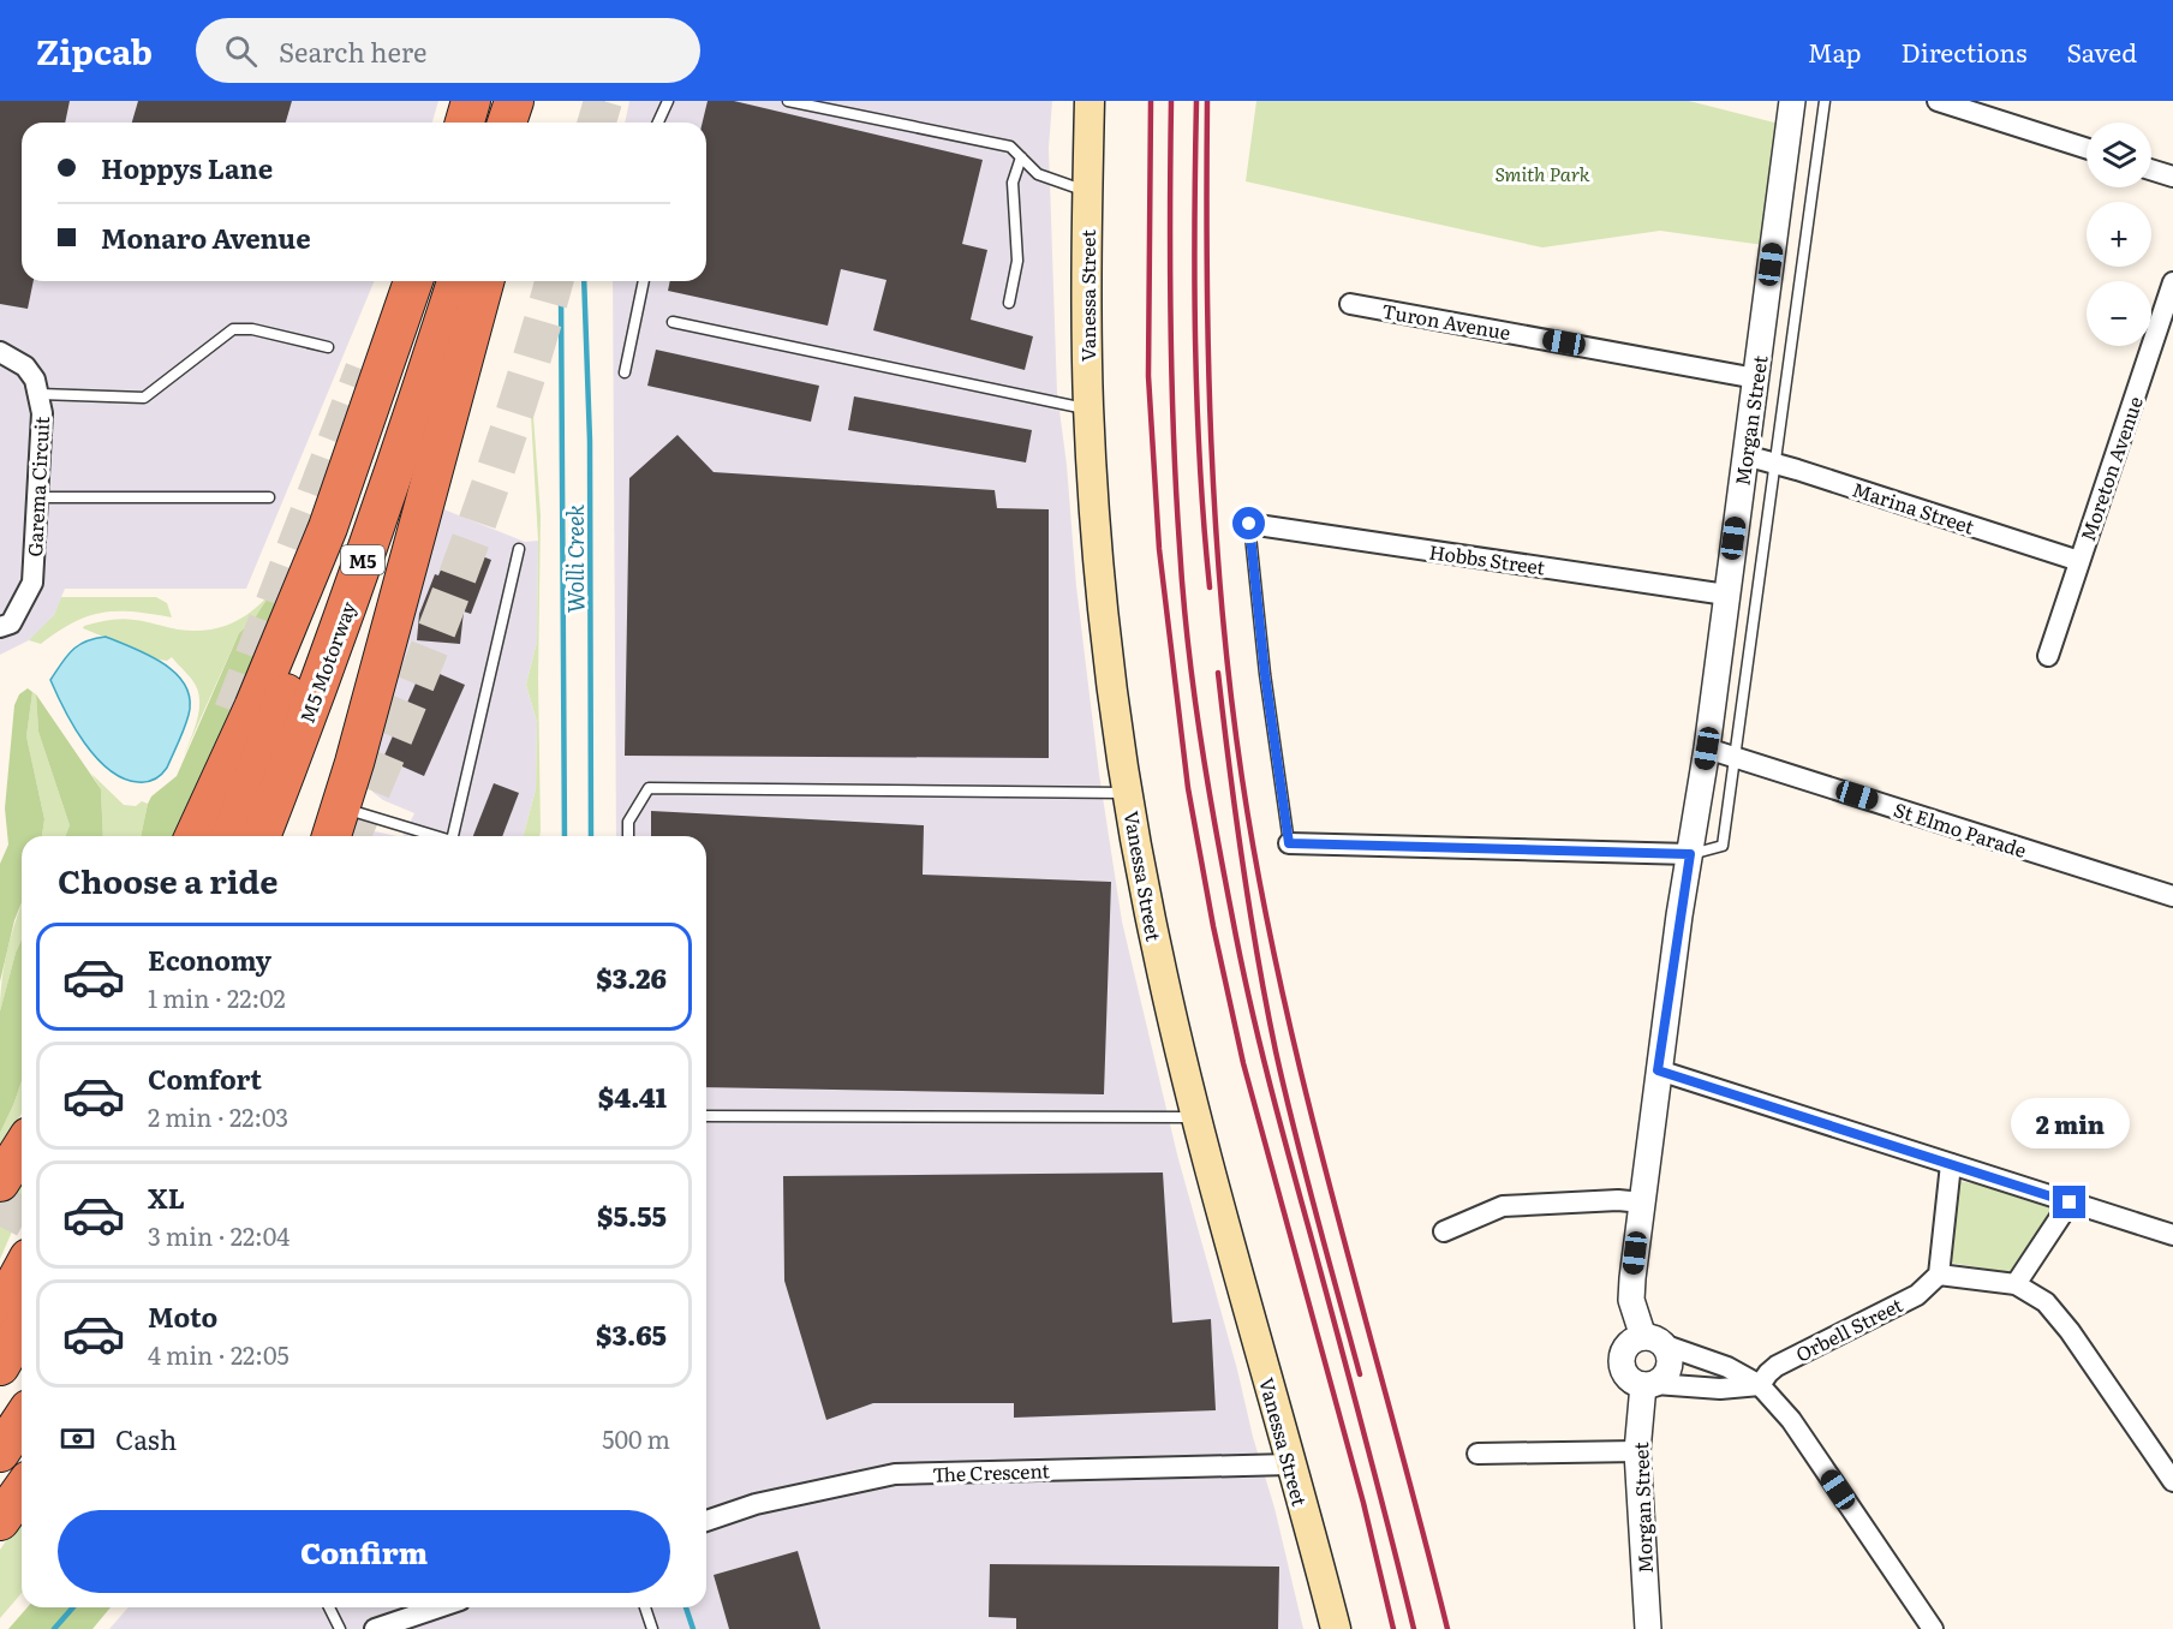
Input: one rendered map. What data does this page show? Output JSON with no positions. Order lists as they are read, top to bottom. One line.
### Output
{"streets":{"highway":["M5","M5 Motorway"],"main road":["Vanessa Street"],"street":["Turon Avenue","Morgan Street","Moreton Avenue","Garema Circuit","Marina Street","Hobbs Street","St Elmo Parade","Orbell Street","The Crescent"]},"crossings":[["Vanessa Street","The Crescent"],["Turon Avenue","Morgan Street"],["Morgan Street","Marina Street"],["Morgan Street","Hobbs Street"],["Morgan Street","St Elmo Parade"],["Moreton Avenue","Marina Street"]],"water":["Wolli Creek"],"parks":["Smith Park"],"page":{"header":"Zipcab","search":"Search here","nav":["Map","Directions","Saved"],"map_buttons":["+","−"],"banner":["Hoppys Lane","Monaro Avenue"],"heading":"Choose a ride","list":[{"name":"Economy","note":"1 min · 22:02","value":"$3.26"},{"name":"Comfort","note":"2 min · 22:03","value":"$4.41"},{"name":"XL","note":"3 min · 22:04","value":"$5.55"},{"name":"Moto","note":"4 min · 22:05","value":"$3.65"}],"bubble":"2 min","pay":["Cash","500 m"],"buttons":"Confirm"}}
